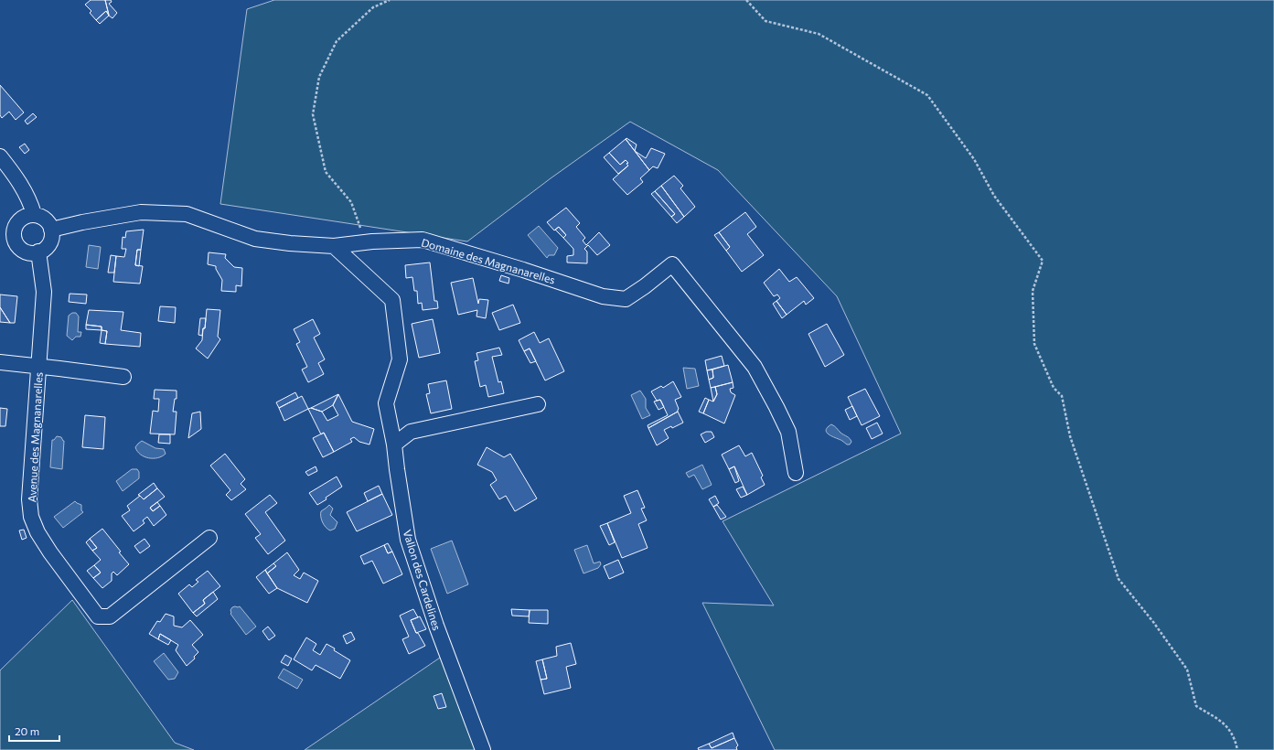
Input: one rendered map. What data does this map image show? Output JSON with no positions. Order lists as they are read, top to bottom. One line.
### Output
{"streets":{"street":["Domaine des Magnanarelles","Avenue des Magnanarelles","Vallon des Cardelines"]},"crossings":[["Domaine des Magnanarelles","Avenue des Magnanarelles"],["Domaine des Magnanarelles","Vallon des Cardelines"]],"scale_bar":"20 m"}
